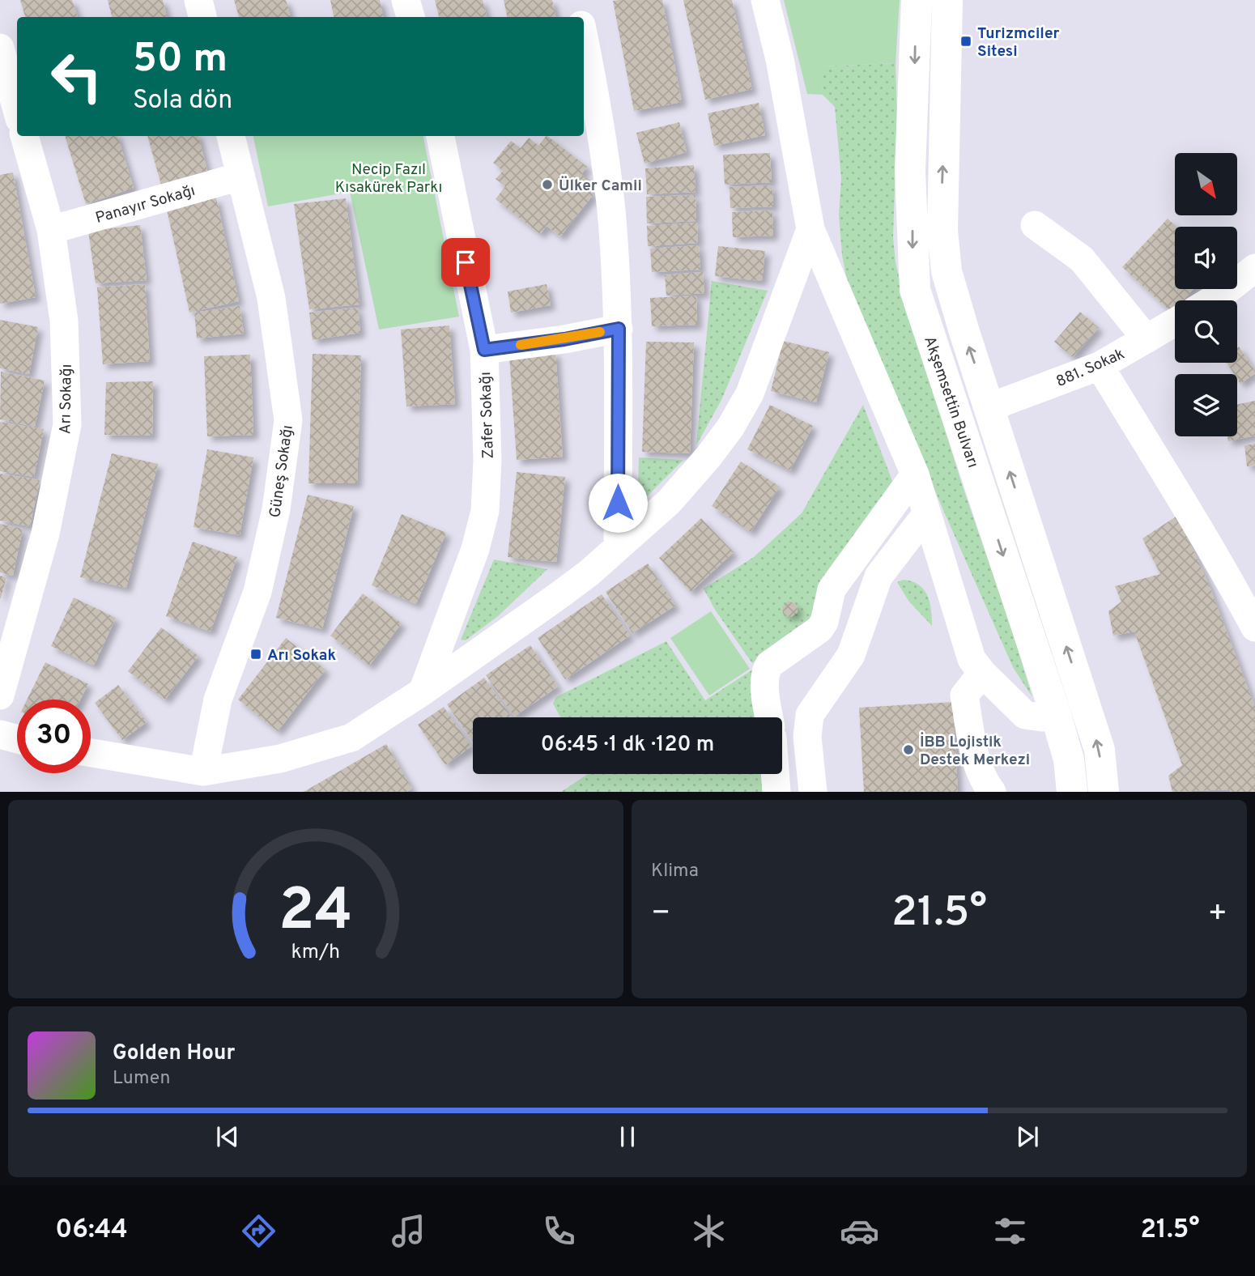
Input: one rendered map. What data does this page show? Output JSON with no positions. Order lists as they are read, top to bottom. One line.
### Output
{"streets":{"main road":["Akşemsettin Bulvarı"],"street":["Panayır Sokağı","881. Sokak","Arı Sokağı","Zafer Sokağı","Güneş Sokağı"]},"crossings":[["Panayır Sokağı","Arı Sokağı"],["Panayır Sokağı","Güneş Sokağı"],["881. Sokak","Akşemsettin Bulvarı"]],"parks":["Necip Fazıl Kısakürek Parkı"],"places":{"transit":["Turizmciler Sitesi","Arı Sokak"],"other":["Ülker Camii","İBB Lojistik Destek Merkezi"]},"north":"bottom right","page":{"turn":["50 m","Sola dön"],"limit":"30","trip":"06:45 · 1 dk · 120 m","tile":"Klima","heat":["−","21.5°","+"],"song":["Golden Hour","Lumen"],"tabs":["06:44","21.5°"],"gauge":["24","km/h"]}}
